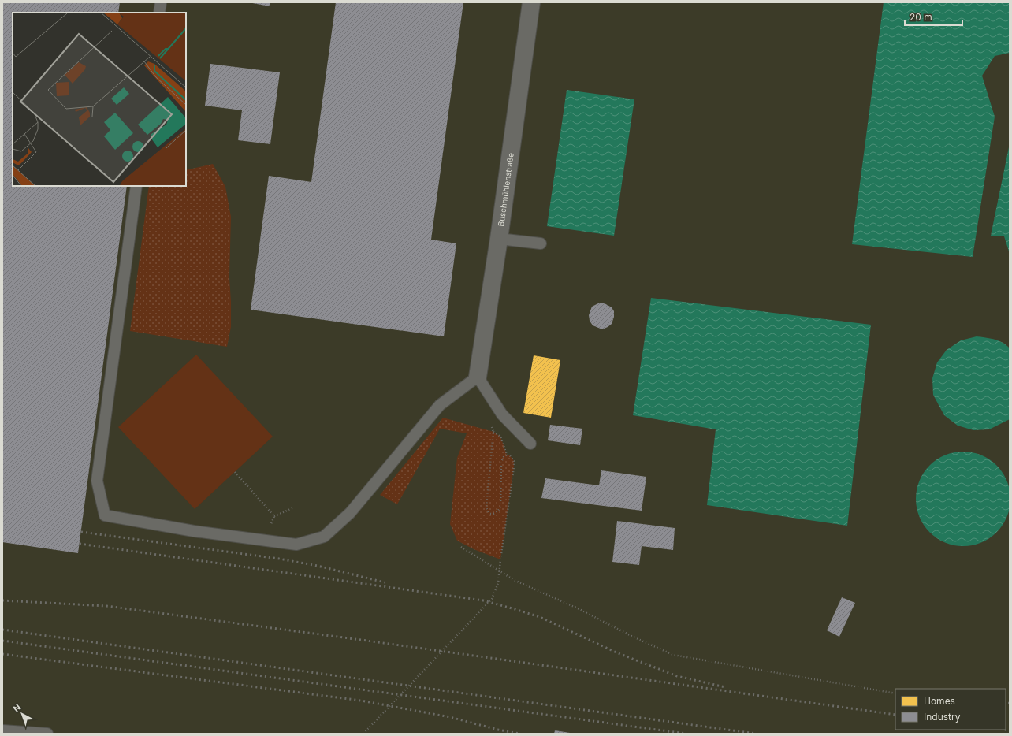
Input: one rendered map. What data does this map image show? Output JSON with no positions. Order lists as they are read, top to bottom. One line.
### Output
{"streets":{"street":["Buschmühlenstraße"]},"legend":["Homes","Industry"],"scale_bar":"20 m","north":"top left"}
